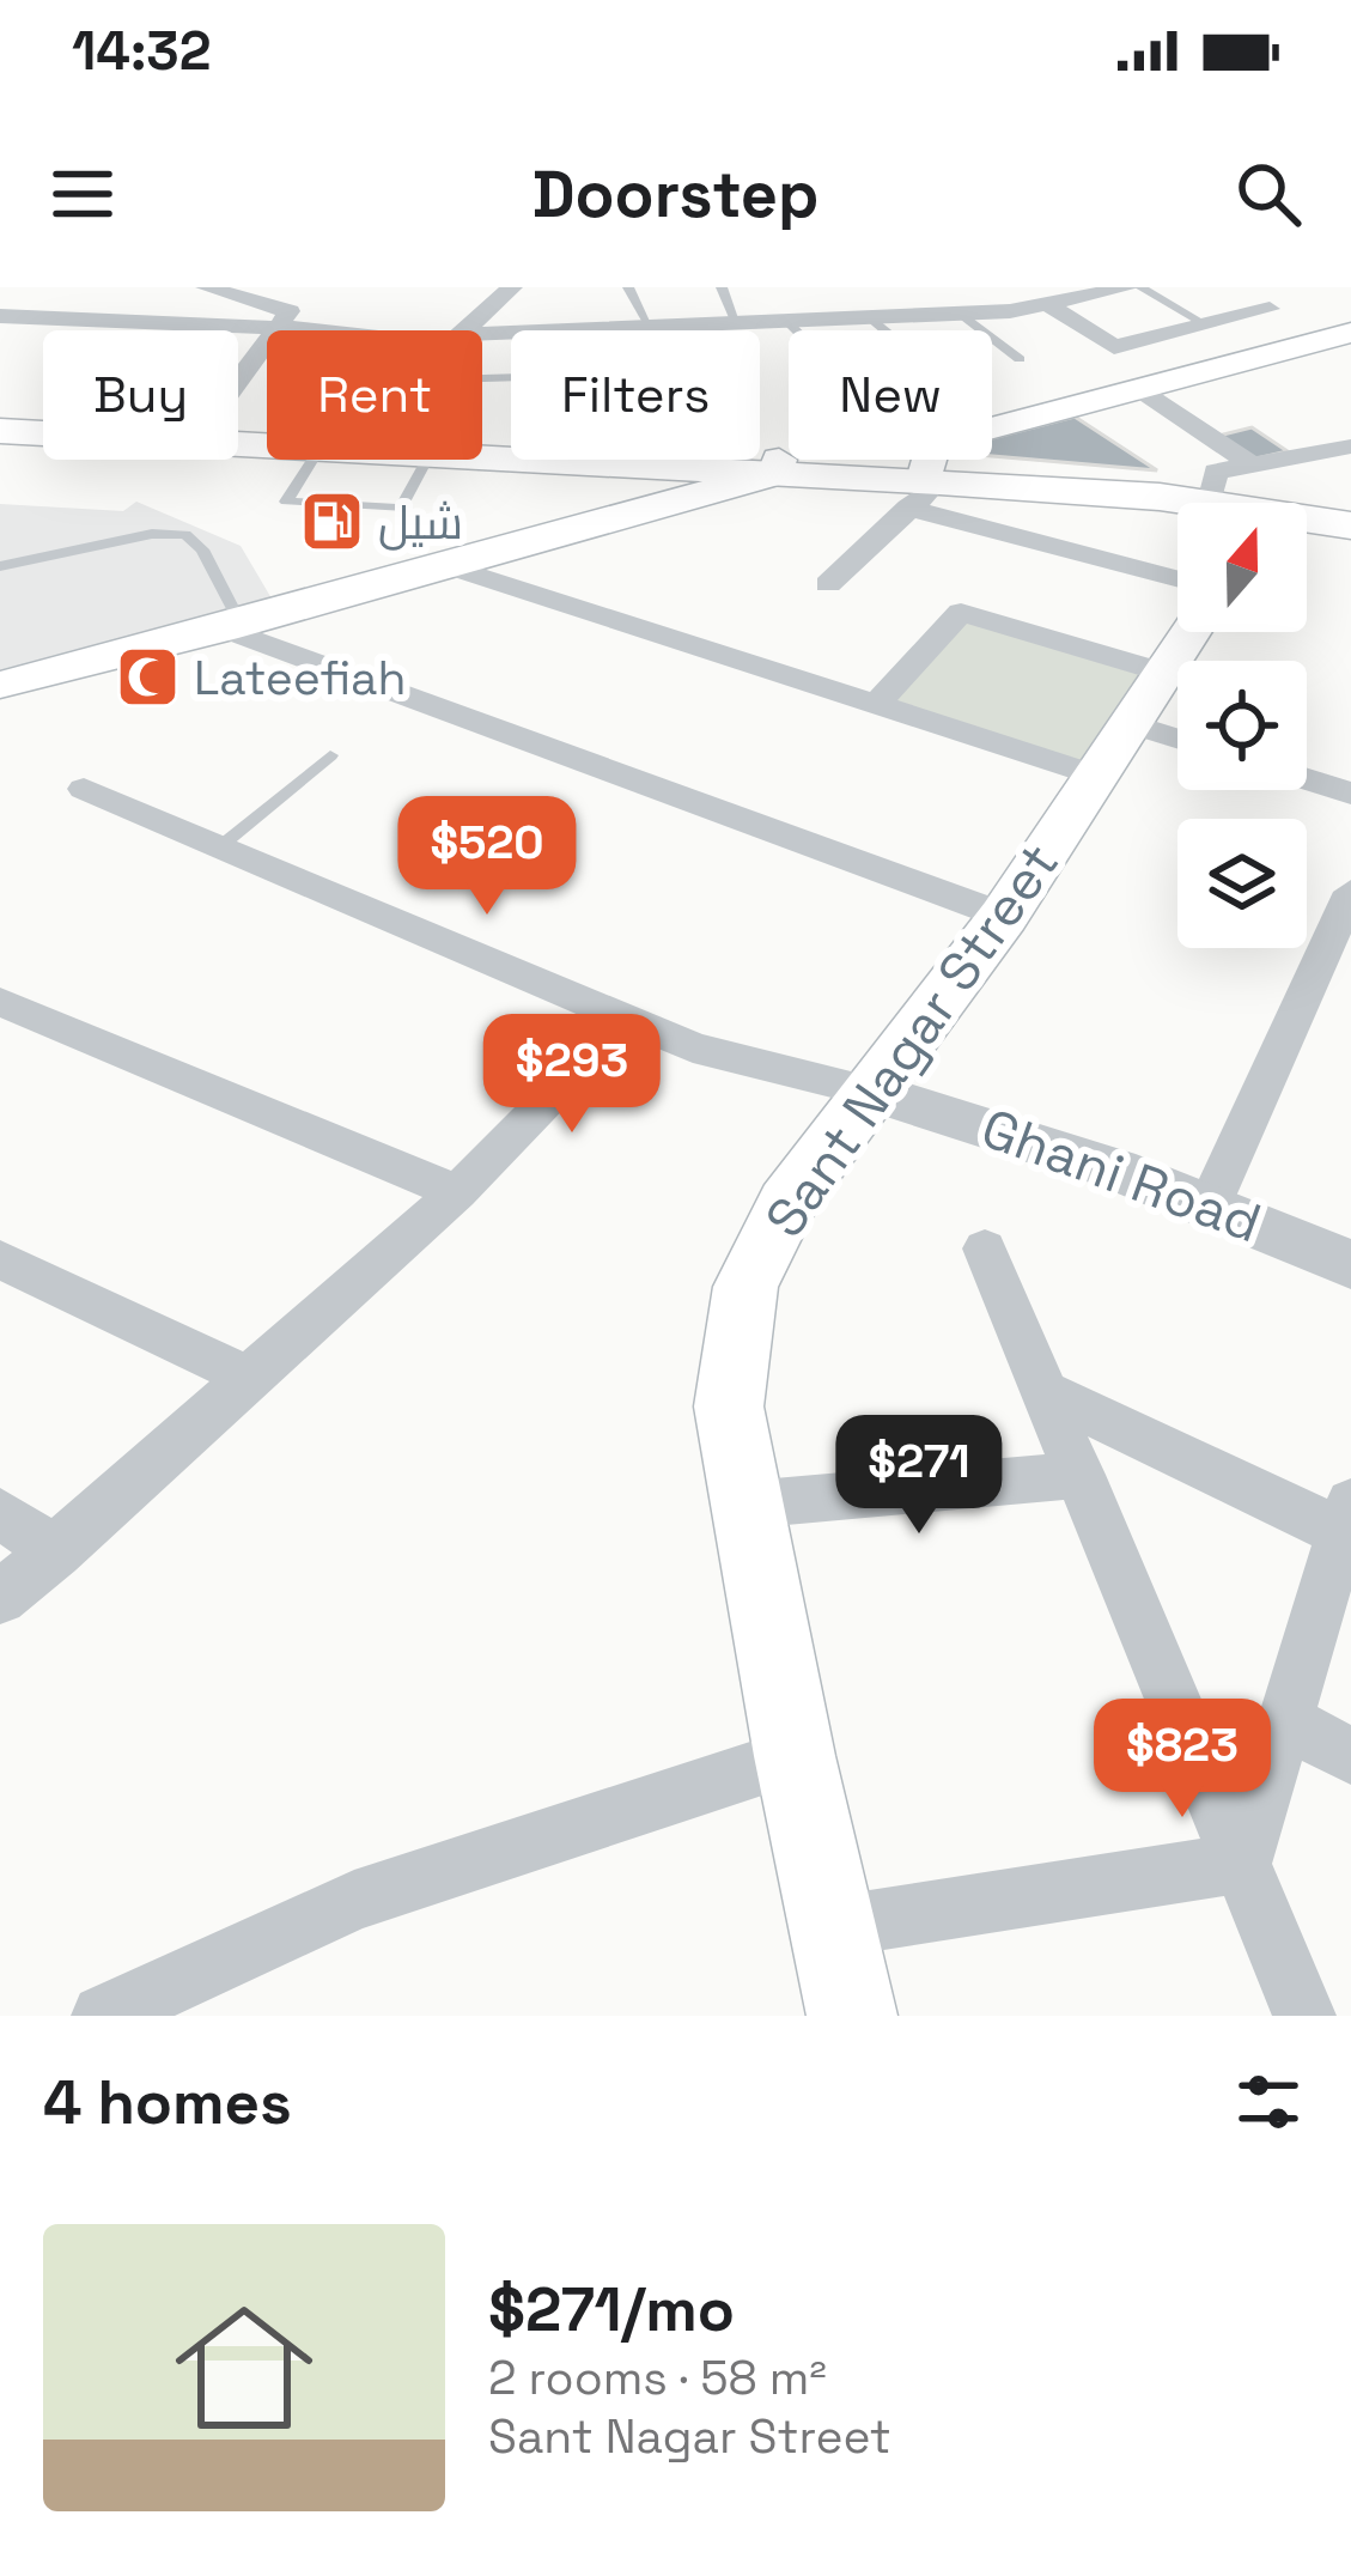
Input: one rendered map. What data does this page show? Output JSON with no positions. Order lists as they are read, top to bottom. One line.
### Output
{"streets":{"main road":["Sant Nagar Street"],"street":["Ghani Road"]},"crossings":[["Sant Nagar Street","Ghani Road"]],"places":{"fuel station":["شیل"],"mosque":["Lateefiah"]},"north":"top","page":{"status":"14:32","header":"Doorstep","chip":["Buy","Rent","Filters","New"],"price":["$520","$293","$271","$823"],"heading":"4 homes","list":[{"name":"$271/mo","note":"2 rooms · 58 m² · Sant Nagar Street"}]}}
